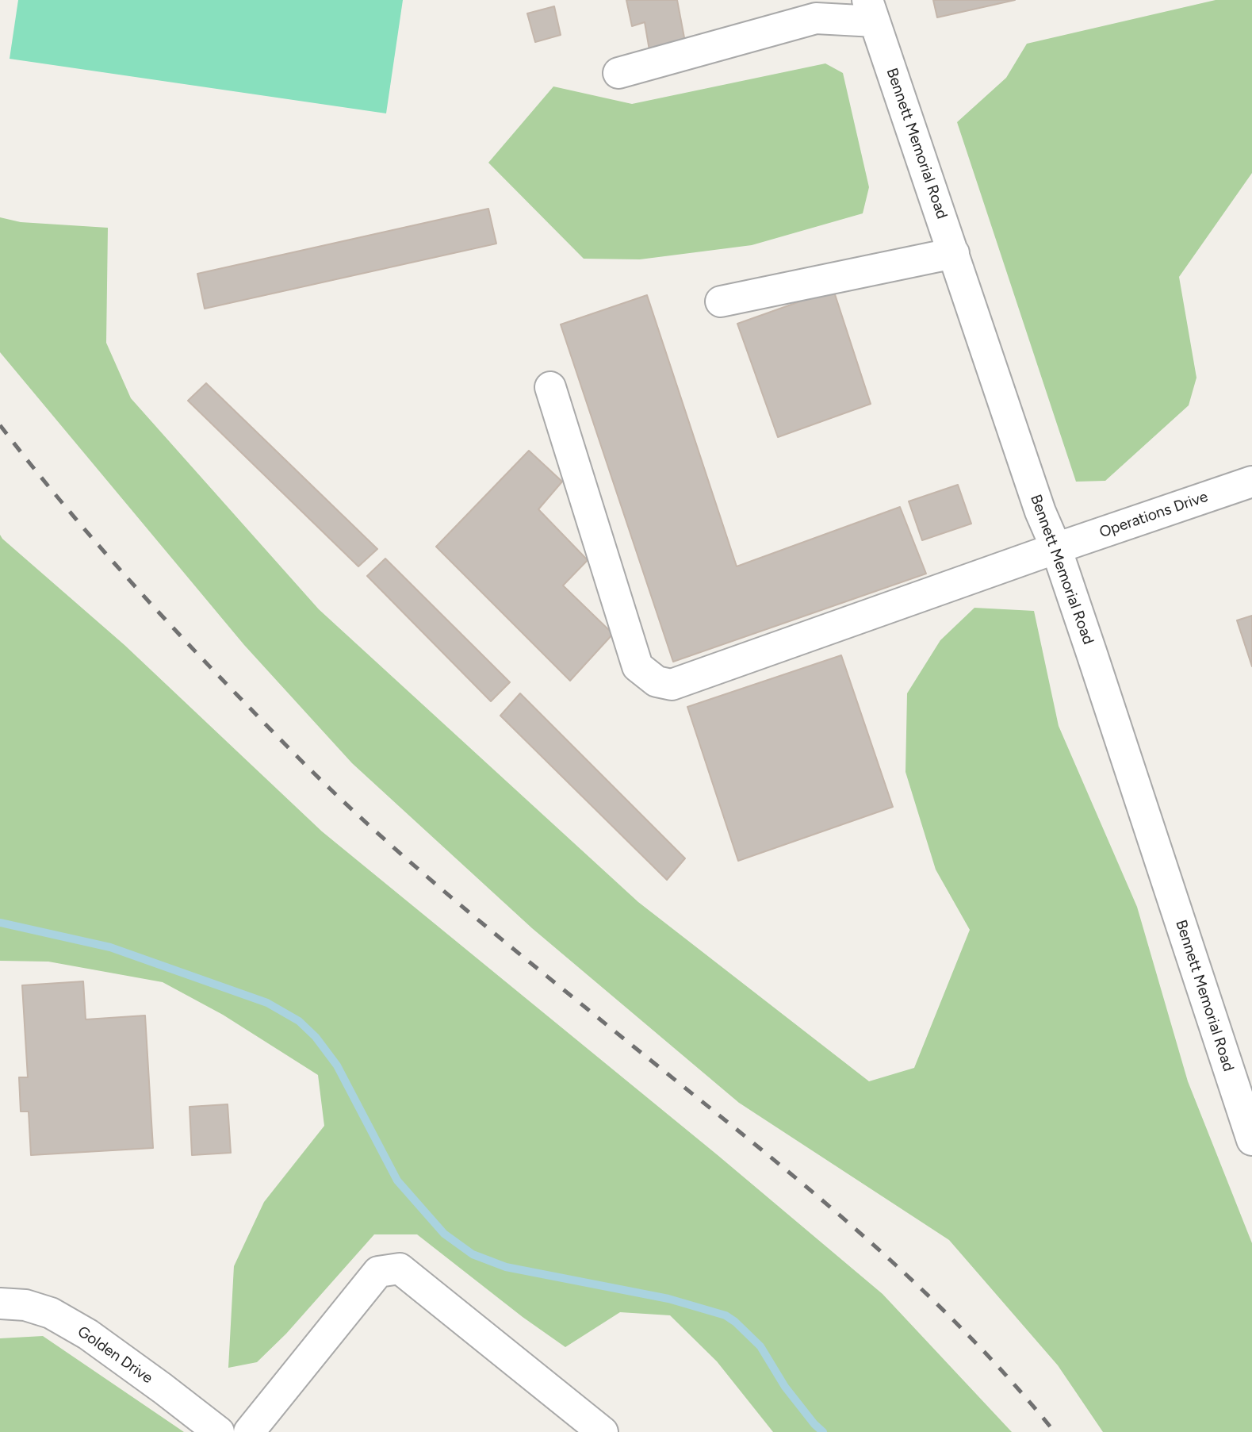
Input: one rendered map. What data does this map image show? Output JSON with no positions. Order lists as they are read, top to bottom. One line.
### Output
{"streets":{"street":["Bennett Memorial Road","Operations Drive","Golden Drive"]},"crossings":[["Bennett Memorial Road","Operations Drive"]]}
